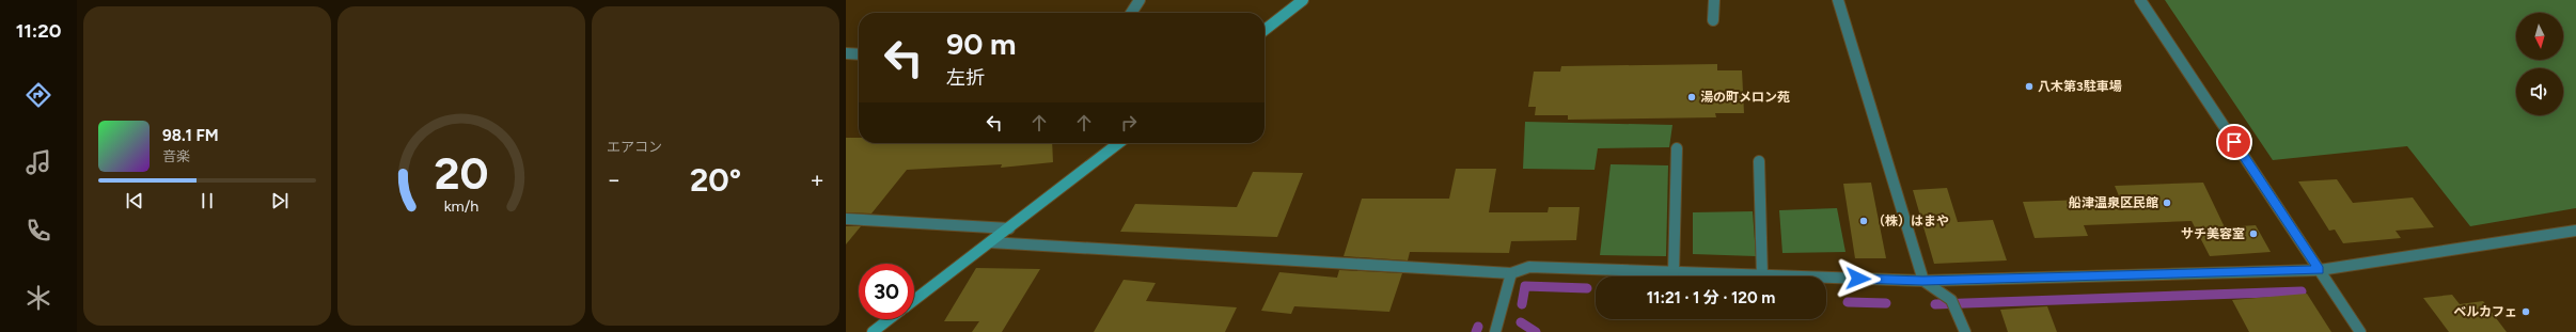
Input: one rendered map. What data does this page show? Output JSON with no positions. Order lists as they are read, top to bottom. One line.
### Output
{"places":["八木第3駐車場","湯の町メロン苑","船津温泉区民館","（株）はまや","サチ美容室","ベルカフェ"],"north":"bottom","page":{"tabs":"11:20","tile":"エアコン","turn":["90 m","左折"],"song":["98.1 FM","音楽"],"heat":["−","20°","+"],"limit":"30","trip":"11:21 · 1 分 · 120 m","gauge":["20","km/h"]}}
